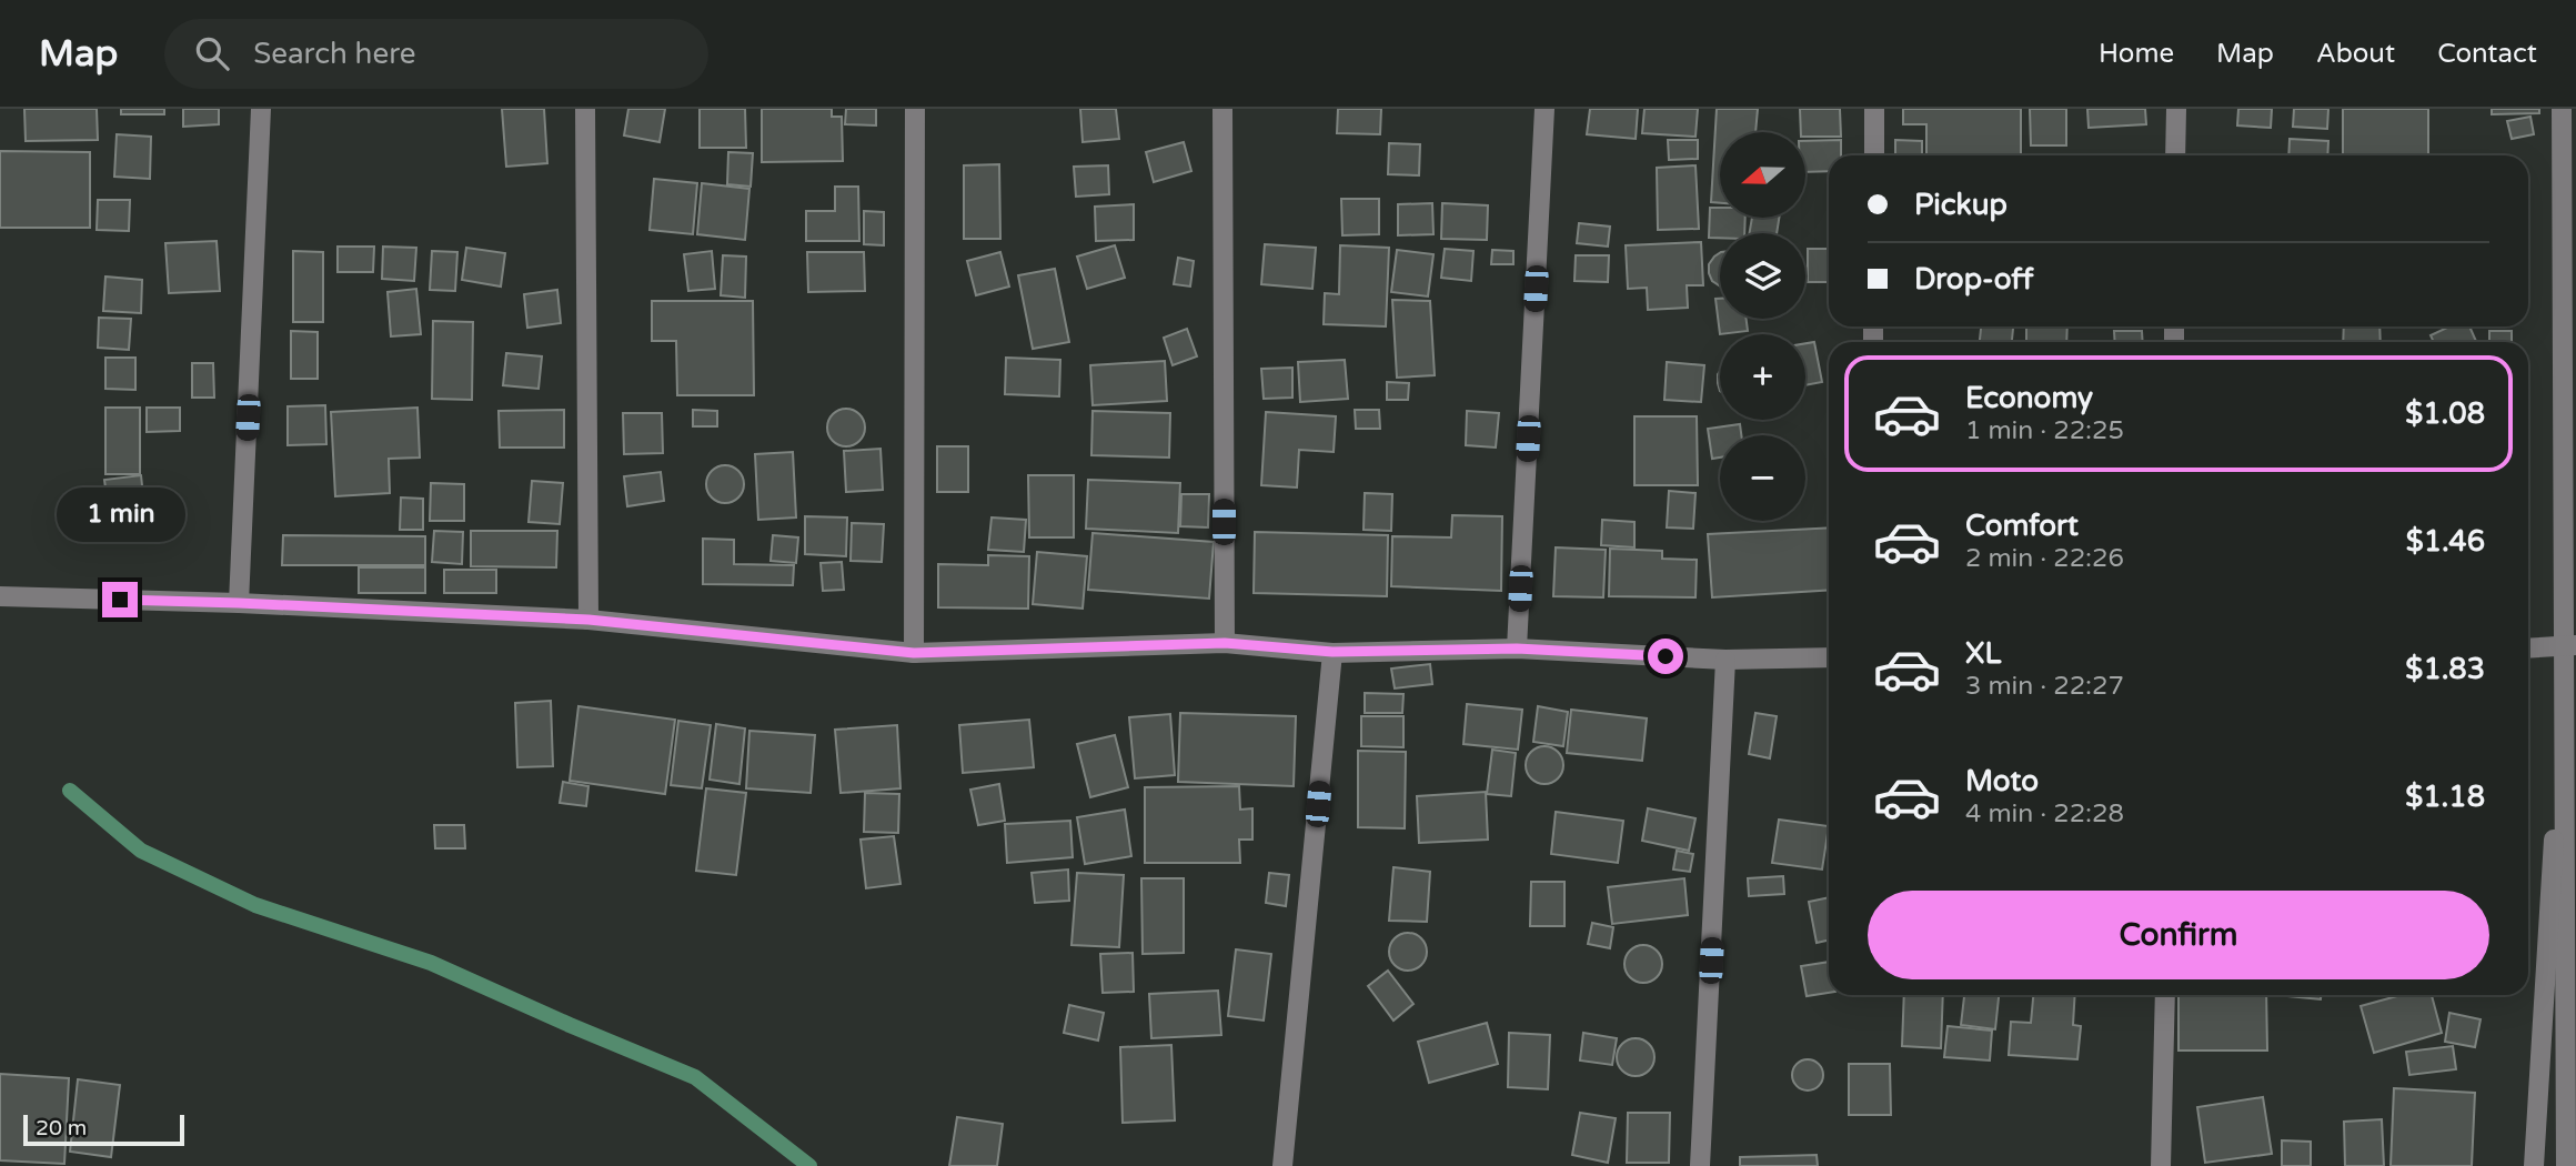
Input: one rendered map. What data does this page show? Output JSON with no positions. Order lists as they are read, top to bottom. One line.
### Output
{"scale_bar":"20 m","north":"left","page":{"header":"Map","search":"Search here","nav":["Home","Map","About","Contact"],"map_buttons":["+","−"],"banner":["Pickup","Drop-off"],"list":[{"name":"Economy","note":"1 min · 22:25","value":"$1.08"},{"name":"Comfort","note":"2 min · 22:26","value":"$1.46"},{"name":"XL","note":"3 min · 22:27","value":"$1.83"},{"name":"Moto","note":"4 min · 22:28","value":"$1.18"}],"bubble":"1 min","buttons":"Confirm","scale":"20 m"}}
